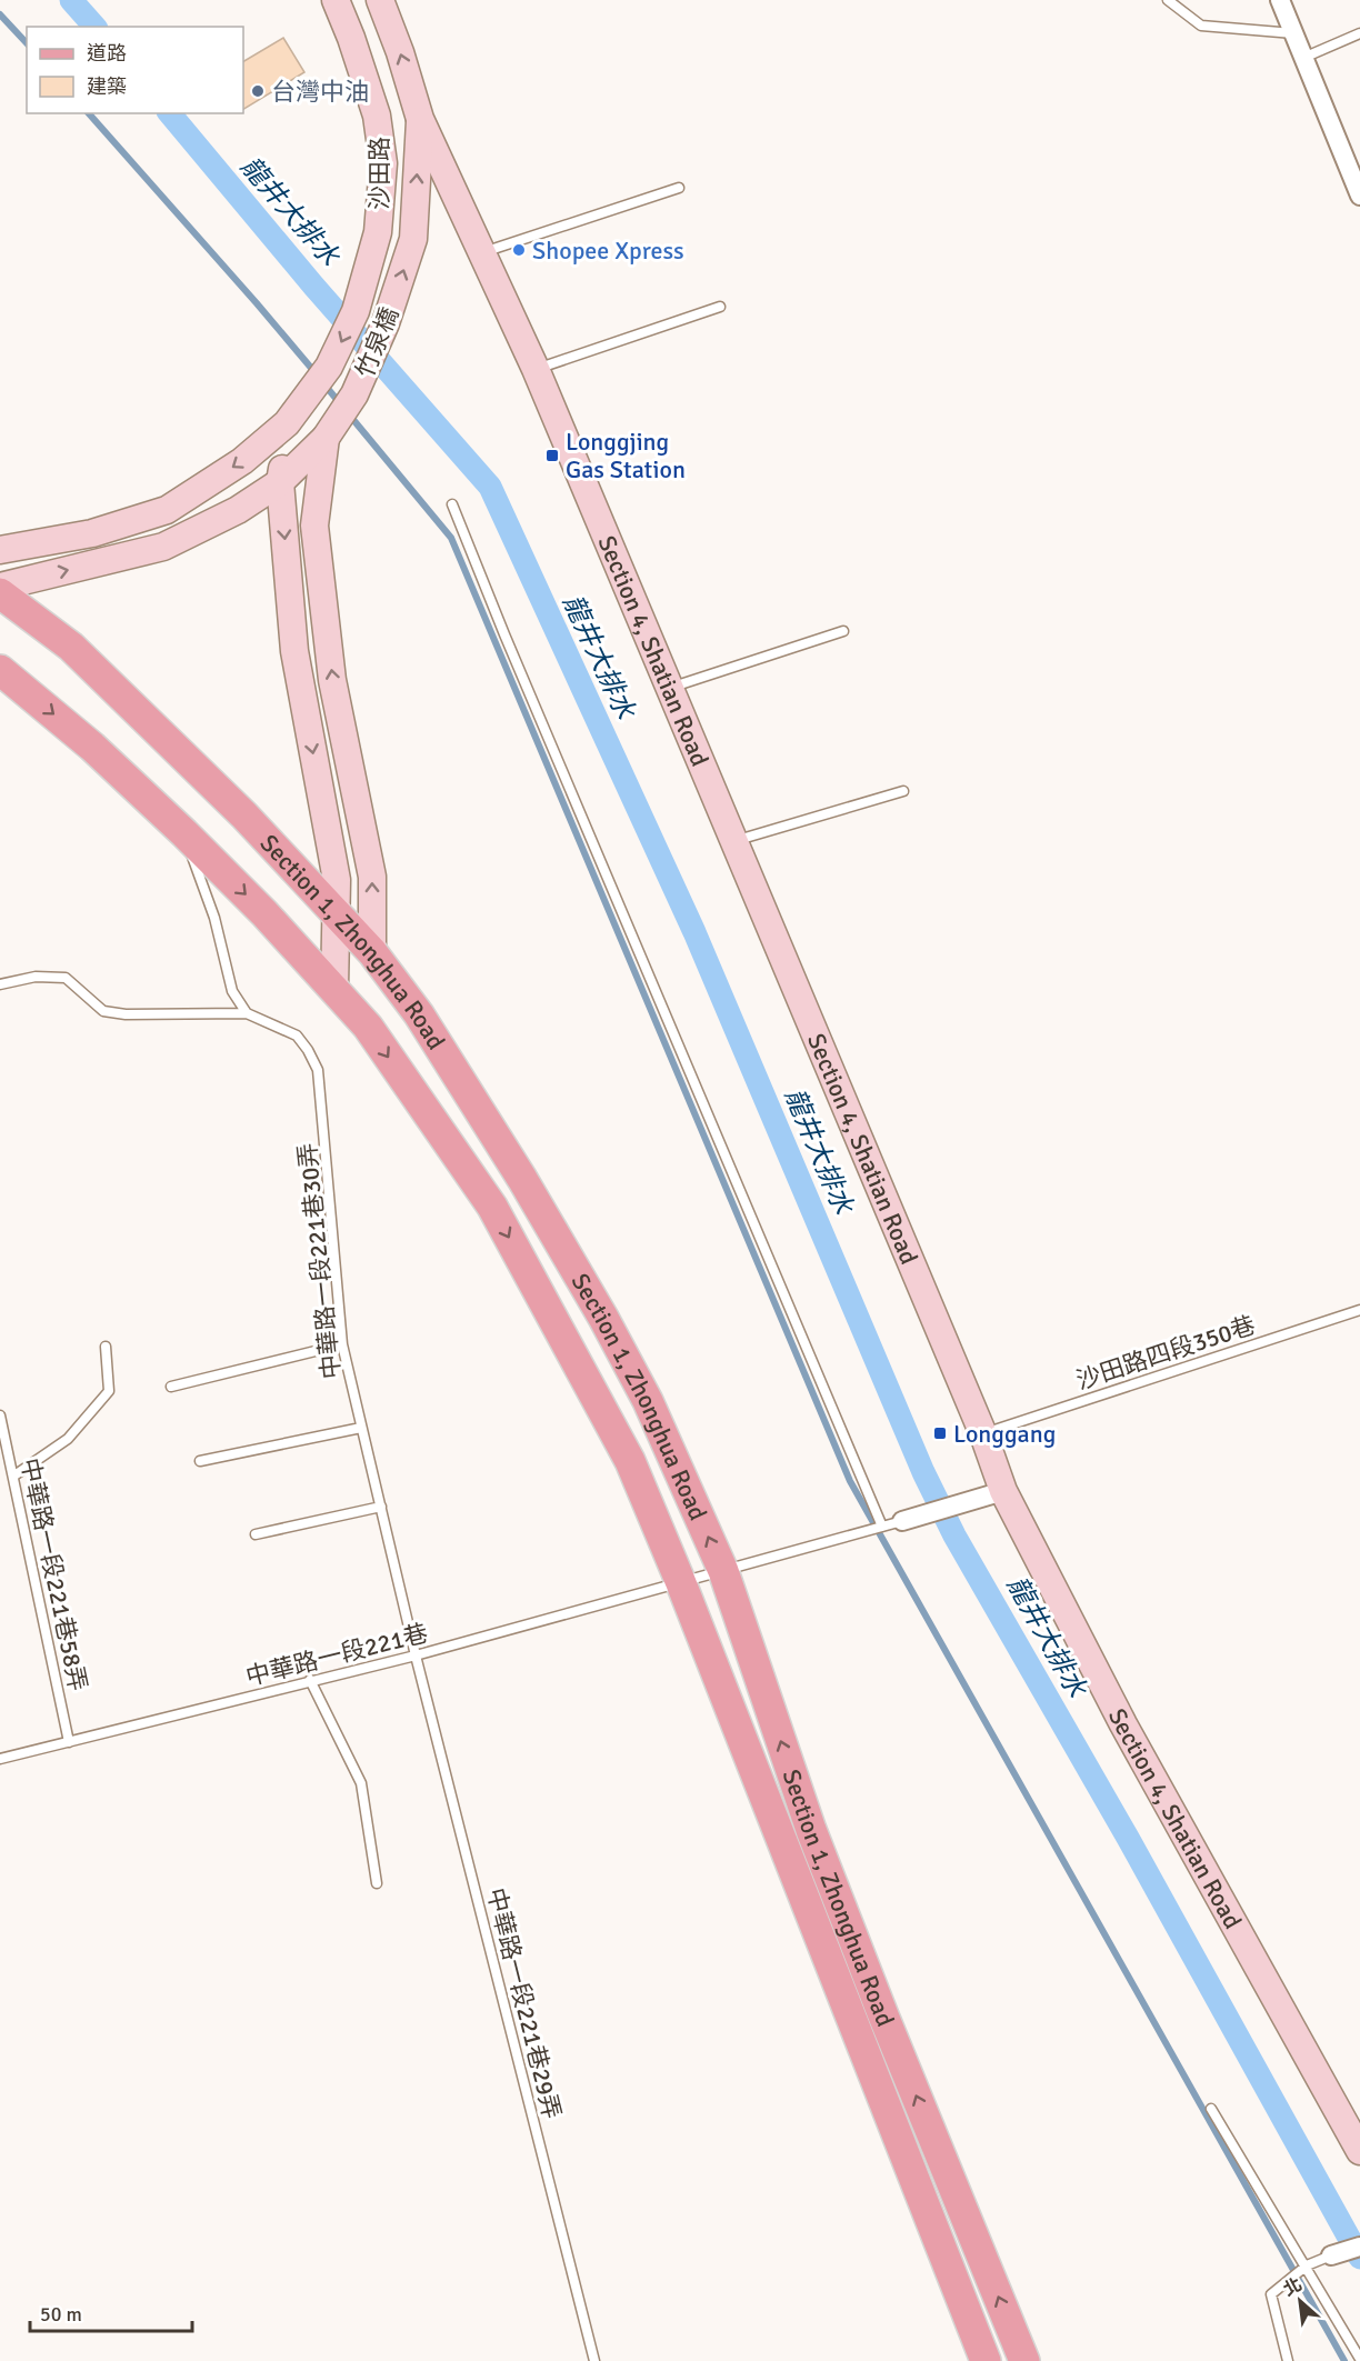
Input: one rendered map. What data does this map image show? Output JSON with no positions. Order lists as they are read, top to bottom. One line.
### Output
{"streets":{"main road":["Section 1, Zhonghua Road"],"street":["沙田路","竹泉橋","Section 4, Shatian Road"],"lane":["中華路一段221巷30弄","沙田路四段350巷","中華路一段221巷58弄","中華路一段221巷","中華路一段221巷29弄"]},"crossings":[["沙田路","竹泉橋"],["竹泉橋","Section 4, Shatian Road"],["Section 4, Shatian Road","沙田路四段350巷"],["Section 1, Zhonghua Road","中華路一段221巷"],["中華路一段221巷30弄","中華路一段221巷"],["中華路一段221巷30弄","中華路一段221巷29弄"],["中華路一段221巷58弄","中華路一段221巷"],["中華路一段221巷","中華路一段221巷29弄"]],"water":["龍井大排水"],"places":{"other":["台灣中油","Shopee Xpress"],"transit":["Longgjing Gas Station","Longgang"]},"legend":["道路","建築"],"scale_bar":"50 m","north":"top left"}
